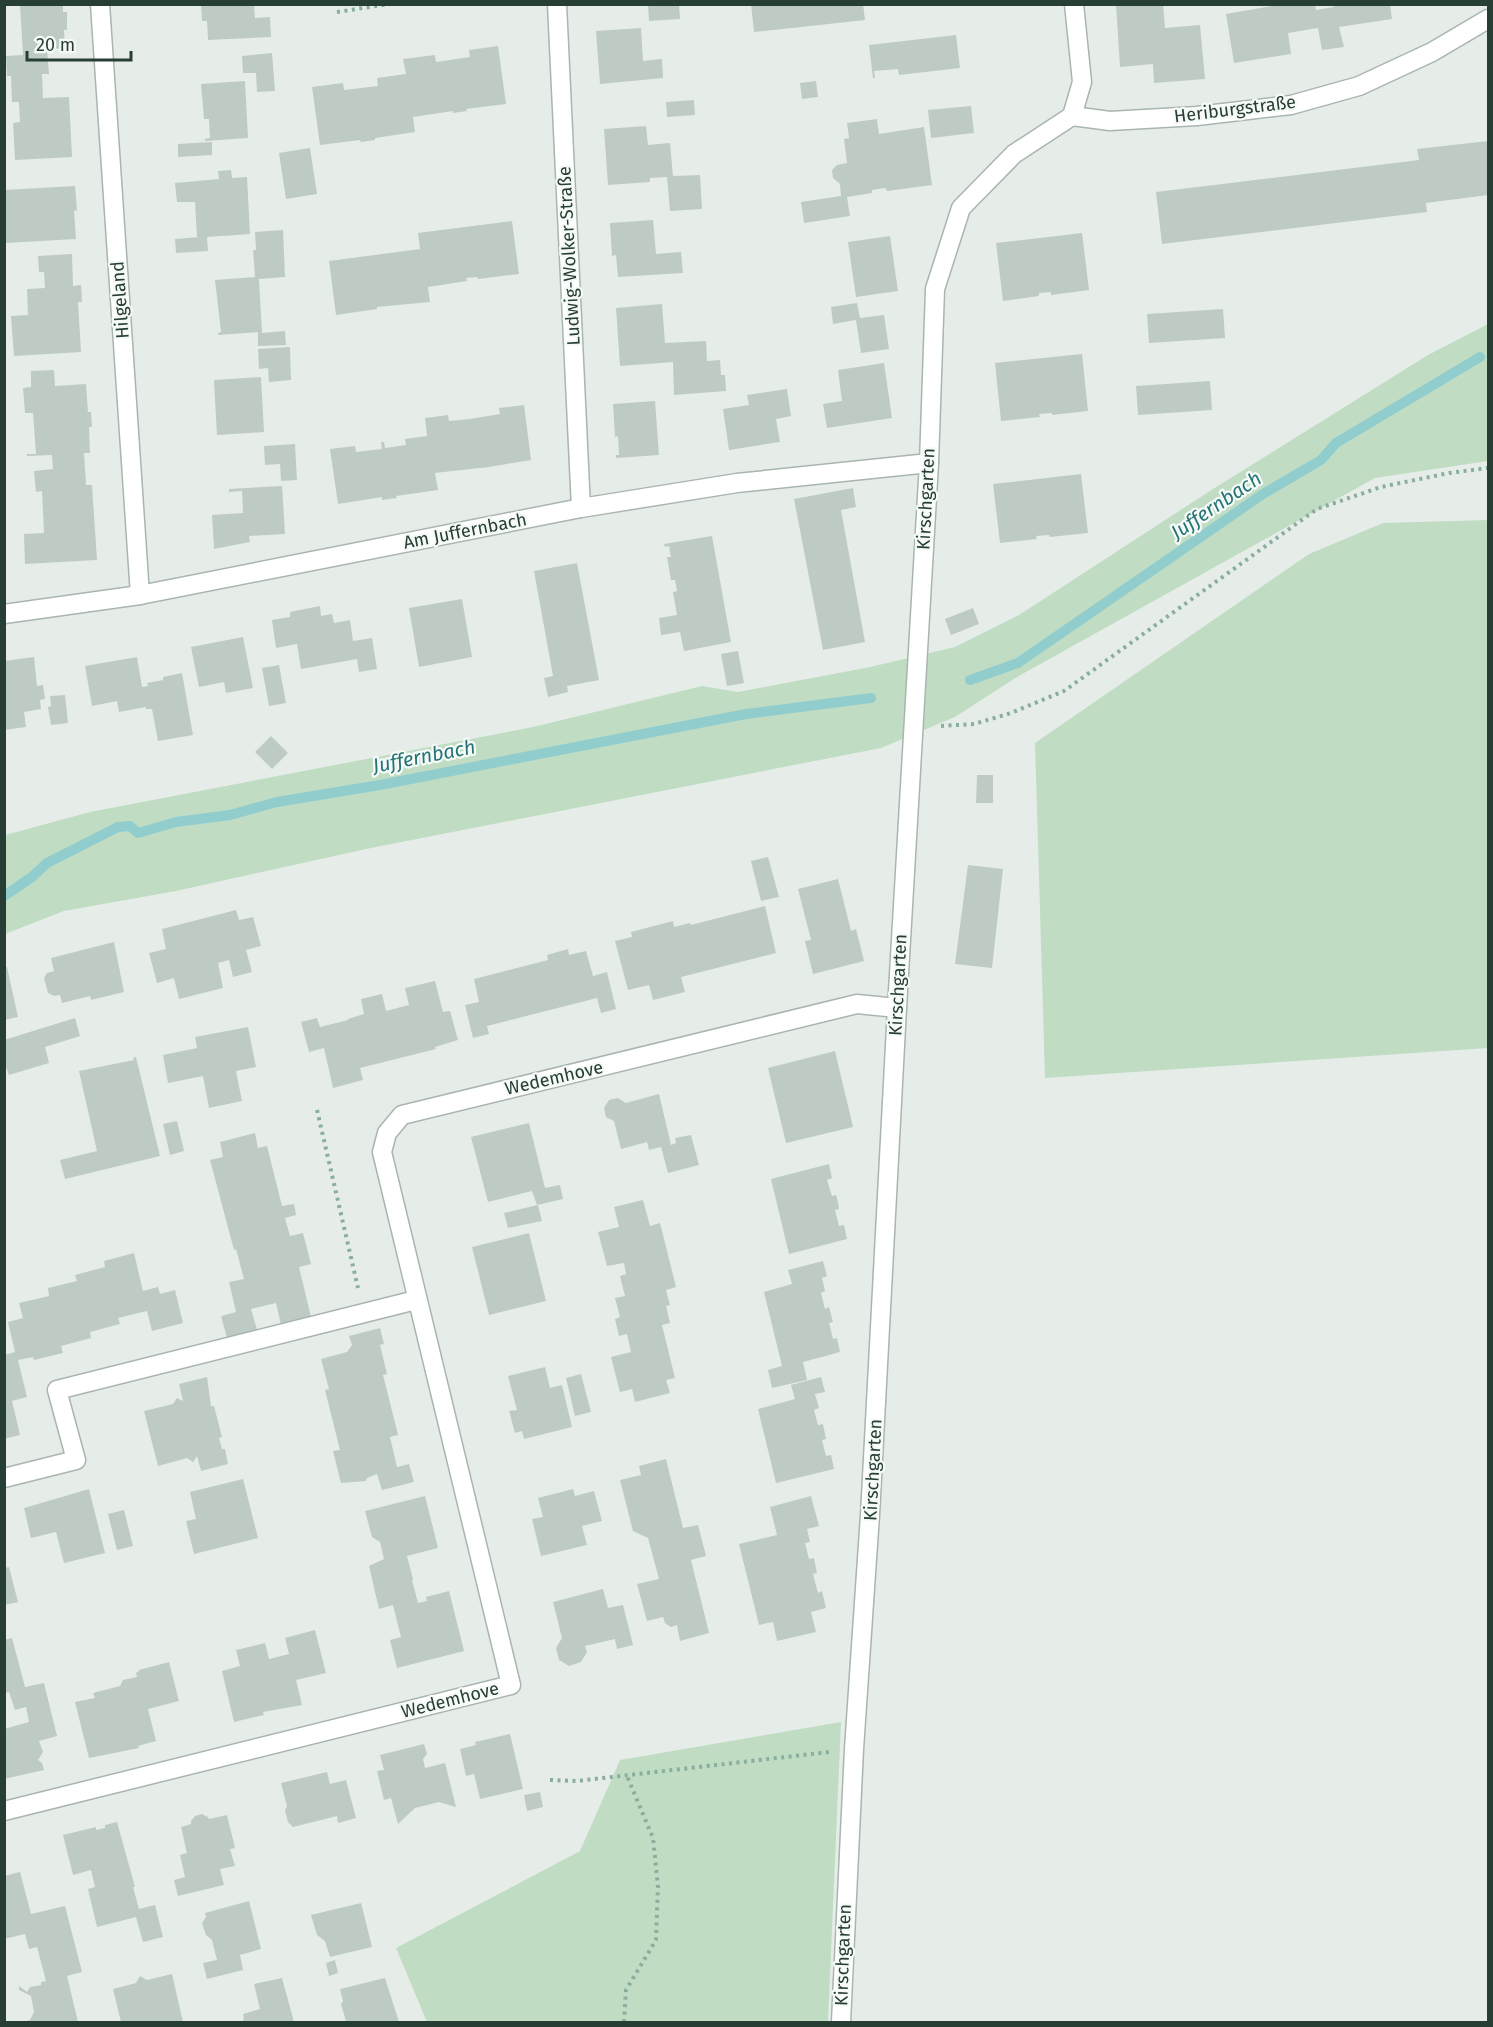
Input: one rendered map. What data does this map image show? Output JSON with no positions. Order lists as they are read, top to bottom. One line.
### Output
{"streets":{"street":["Heriburgstraße","Ludwig-Wolker-Straße","Hilgeland","Kirschgarten","Am Juffernbach","Wedemhove"]},"crossings":[["Heriburgstraße","Kirschgarten"],["Ludwig-Wolker-Straße","Am Juffernbach"],["Hilgeland","Am Juffernbach"],["Kirschgarten","Am Juffernbach"],["Kirschgarten","Wedemhove"]],"water":["Juffernbach"],"scale_bar":"20 m"}
